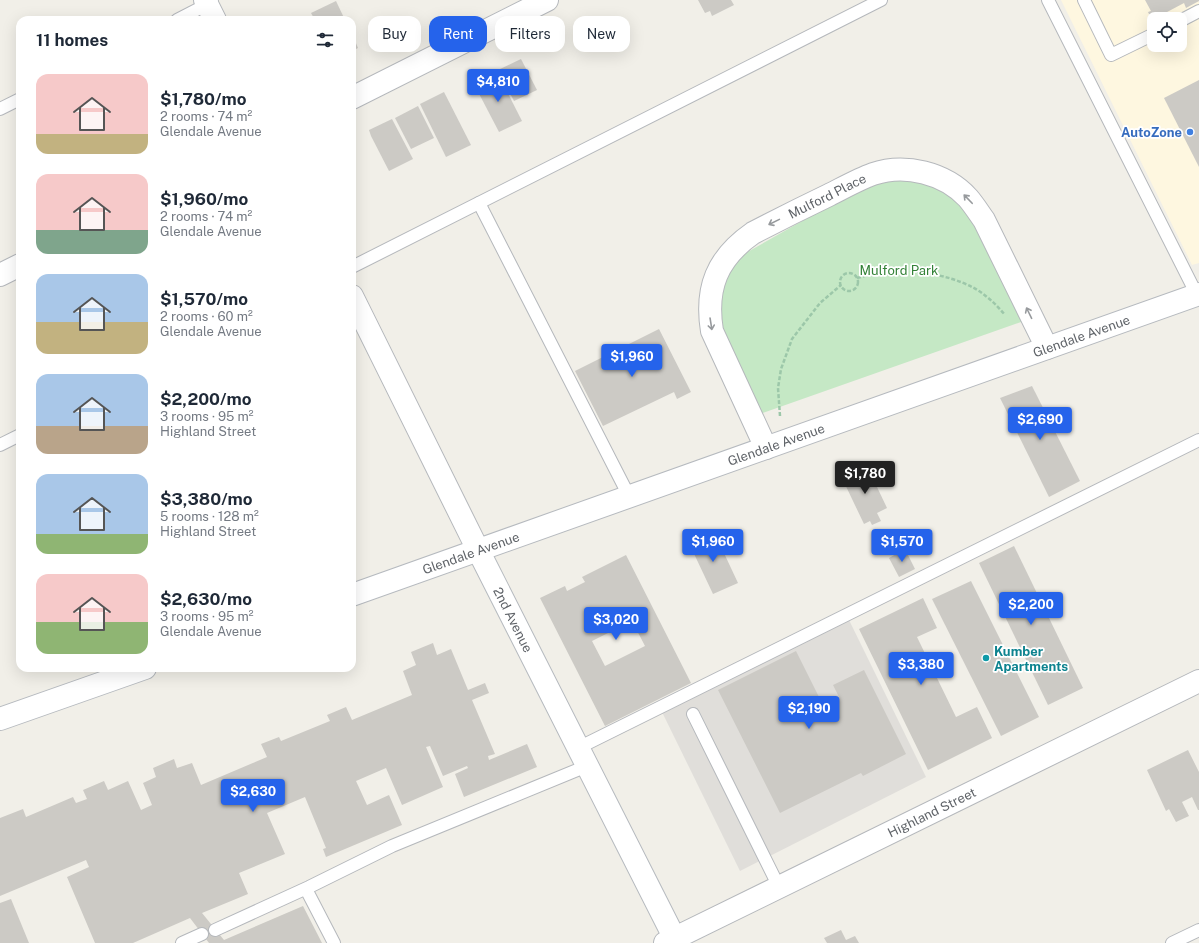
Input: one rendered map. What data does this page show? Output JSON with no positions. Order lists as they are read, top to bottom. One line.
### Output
{"streets":{"street":["Mulford Place","Glendale Avenue","2nd Avenue","Highland Street"]},"crossings":[["Mulford Place","Glendale Avenue"],["Glendale Avenue","2nd Avenue"],["2nd Avenue","Highland Street"]],"parks":["Mulford Park"],"places":["AutoZone","Kumber Apartments"],"page":{"chip":["Buy","Rent","Filters","New"],"heading":"11 homes","list":[{"name":"$1,780/mo","note":"2 rooms · 74 m² · Glendale Avenue"},{"name":"$1,960/mo","note":"2 rooms · 74 m² · Glendale Avenue"},{"name":"$1,570/mo","note":"2 rooms · 60 m² · Glendale Avenue"},{"name":"$2,200/mo","note":"3 rooms · 95 m² · Highland Street"},{"name":"$3,380/mo","note":"5 rooms · 128 m² · Highland Street"},{"name":"$2,630/mo","note":"3 rooms · 95 m² · Glendale Avenue"}],"price":["$4,810","$1,960","$2,690","$1,780","$1,960","$1,570","$2,200","$3,020","$3,380","$2,190","$2,630"]}}
